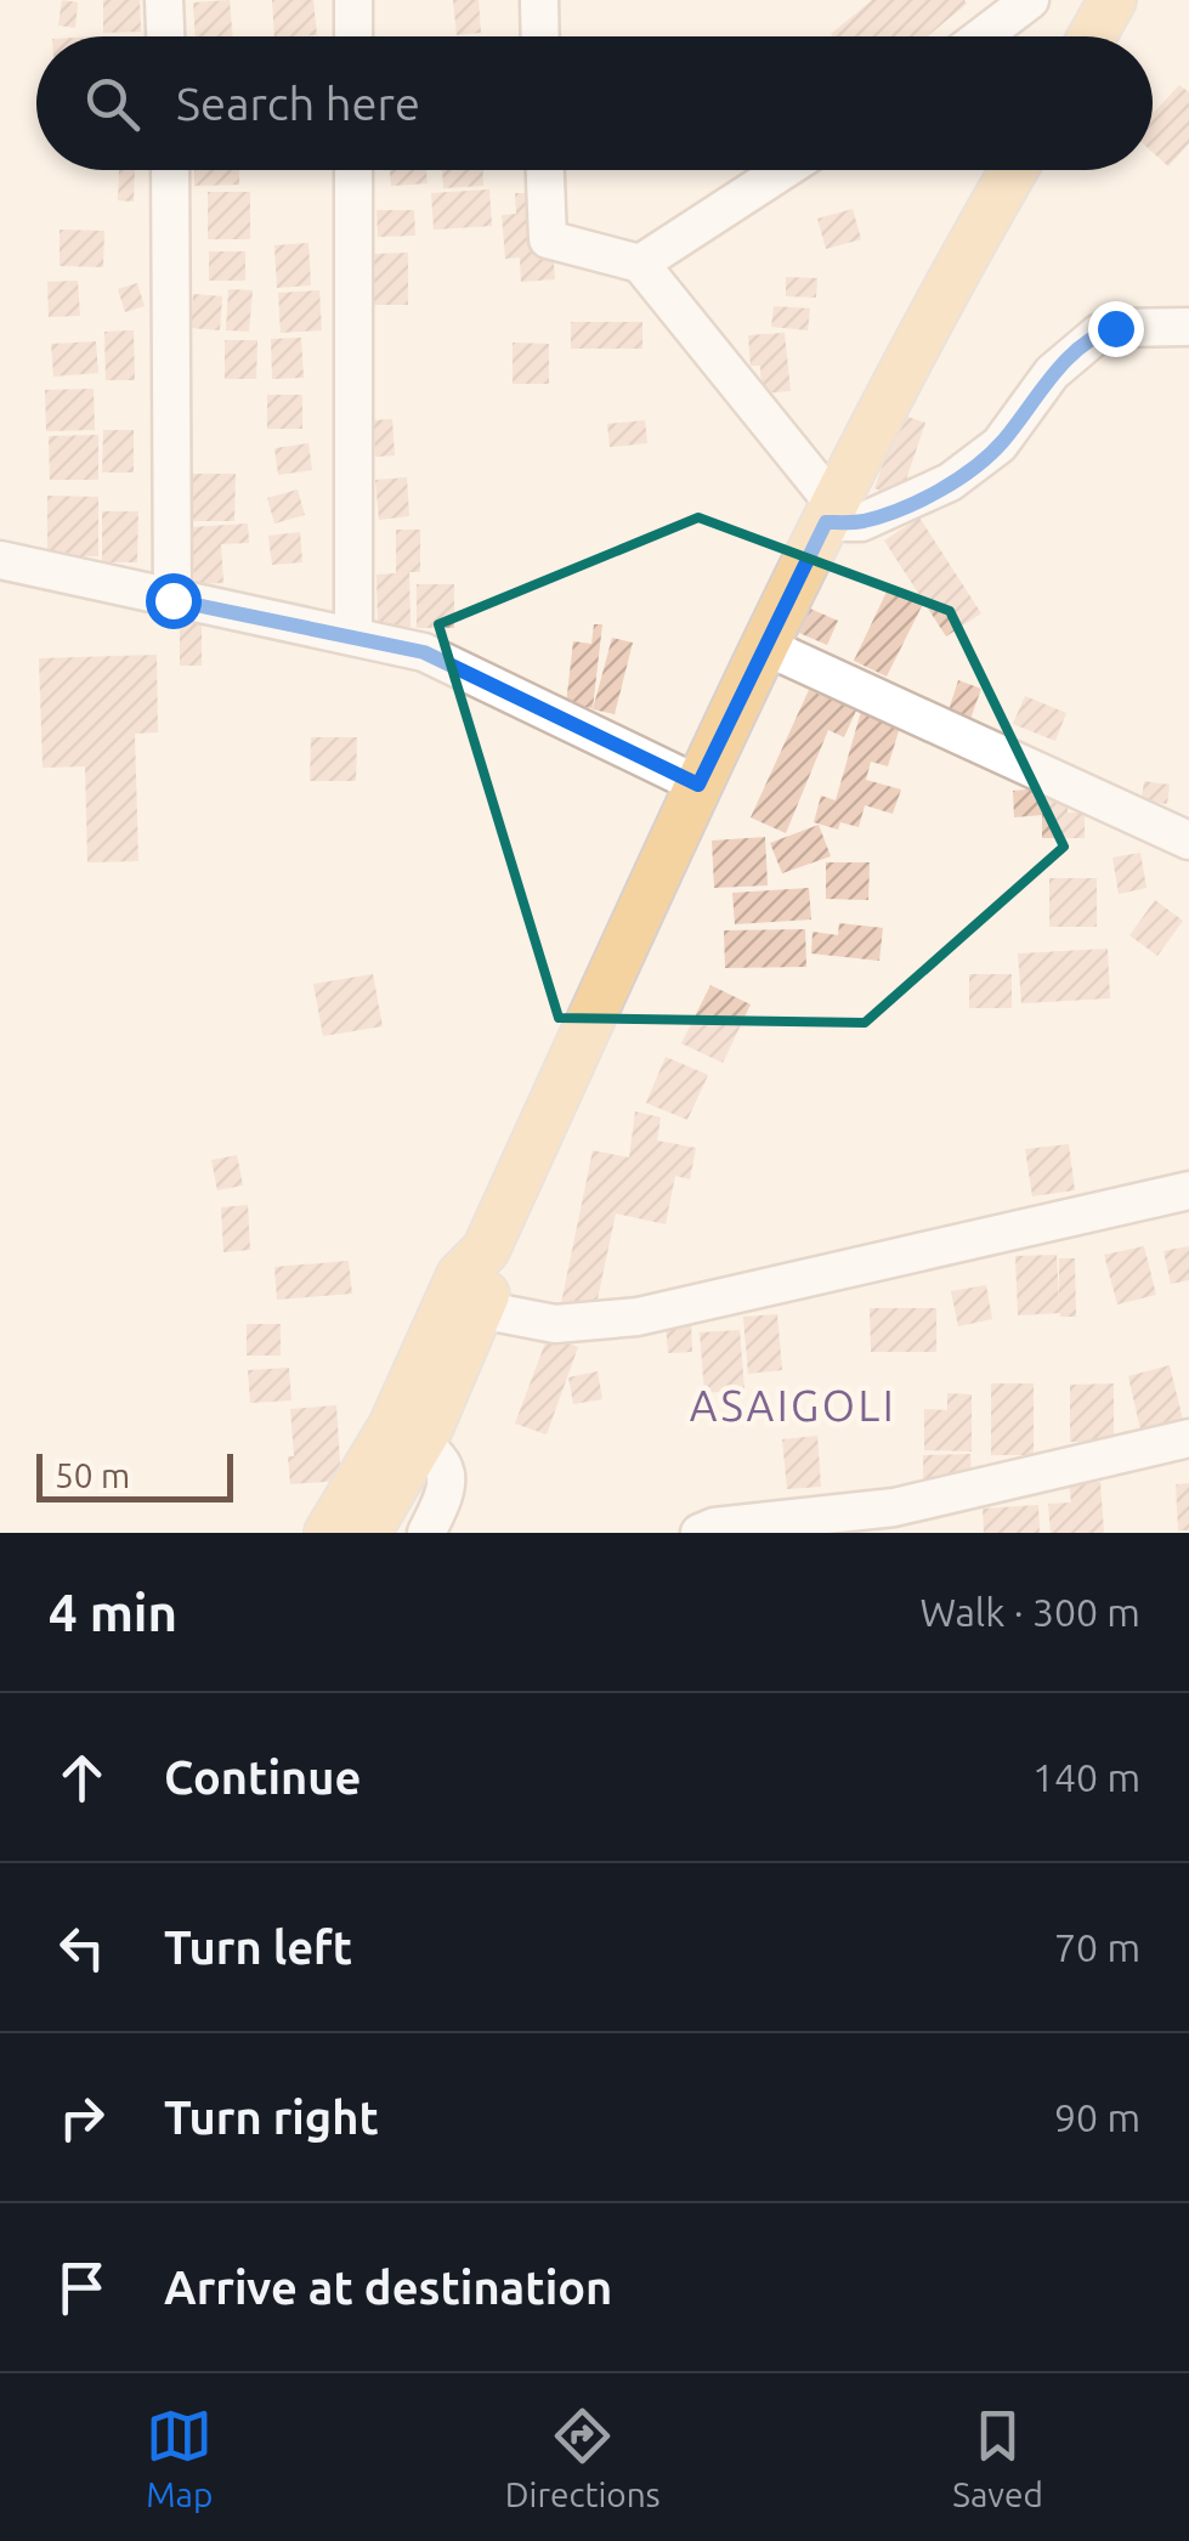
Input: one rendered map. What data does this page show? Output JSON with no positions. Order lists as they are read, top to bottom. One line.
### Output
{"districts":["ASAIGOLI"],"scale_bar":"50 m","page":{"search":"Search here","scale":"50 m","heading":["4 min","Walk · 300 m"],"list":[["Continue","140 m"],["Turn left","70 m"],["Turn right","90 m"],"Arrive at destination"],"nav":["Map","Directions","Saved"]}}
